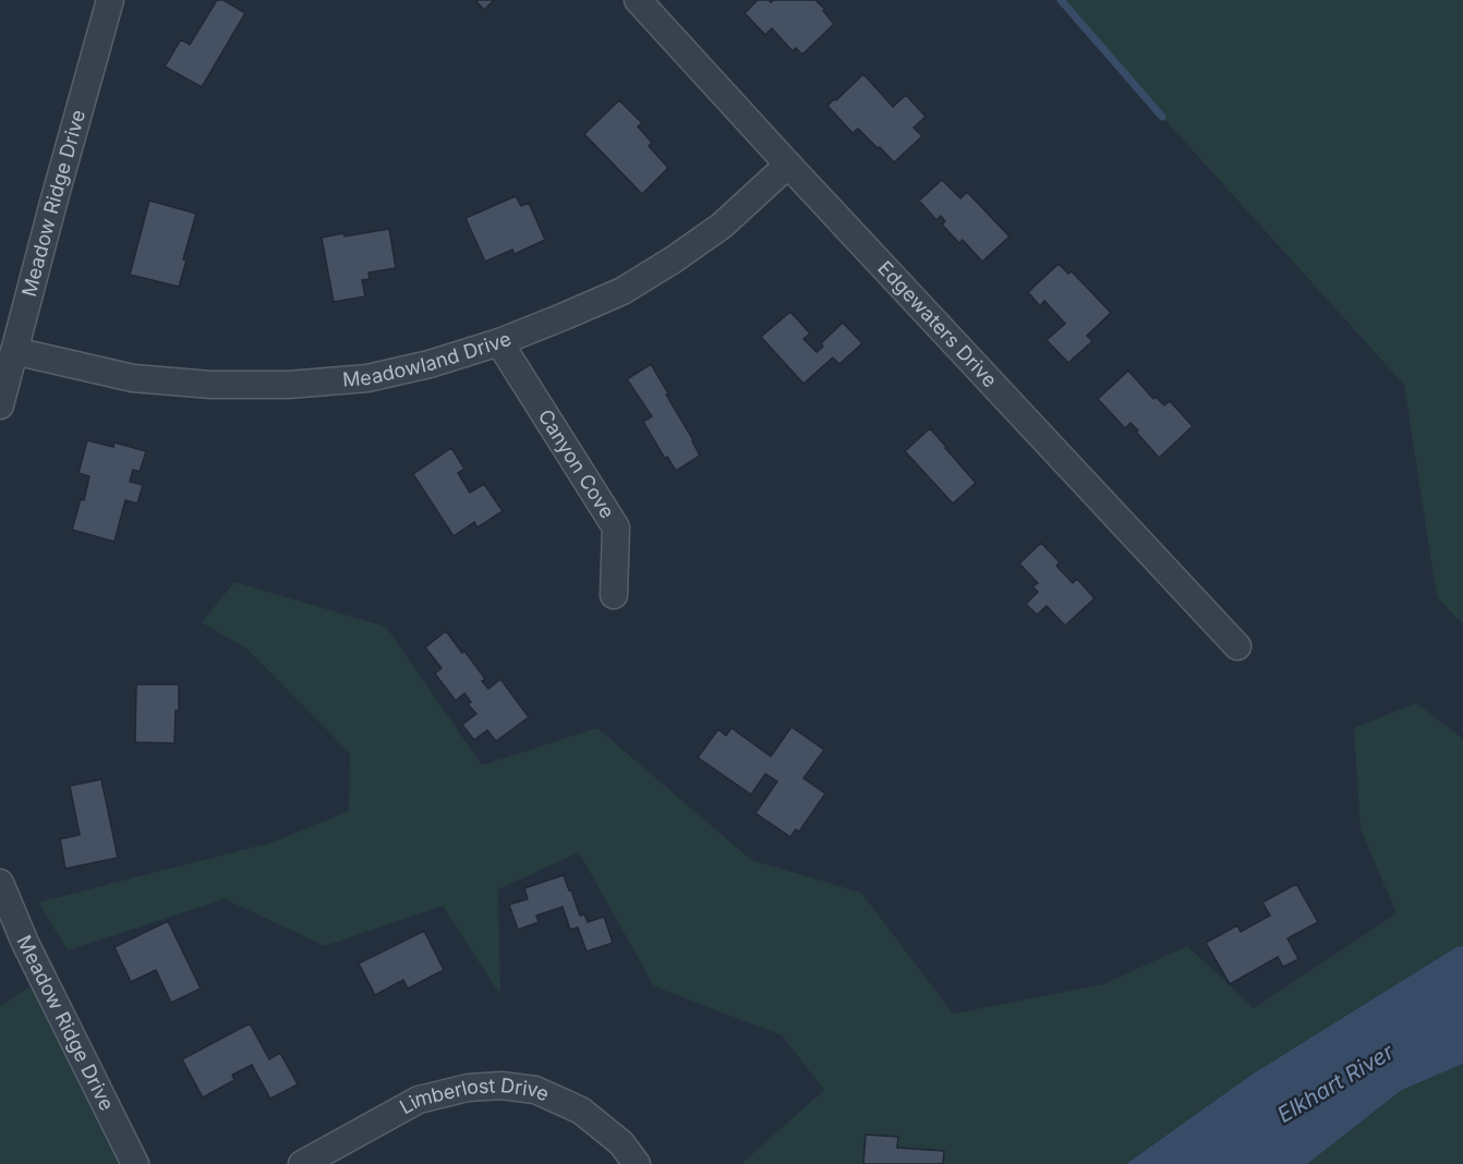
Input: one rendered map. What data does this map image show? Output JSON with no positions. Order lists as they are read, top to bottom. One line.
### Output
{"streets":{"street":["Meadow Ridge Drive","Edgewaters Drive","Meadowland Drive","Canyon Cove","Limberlost Drive"]},"crossings":[["Meadow Ridge Drive","Meadowland Drive"],["Edgewaters Drive","Meadowland Drive"],["Meadowland Drive","Canyon Cove"]],"water":["Elkhart River"]}
